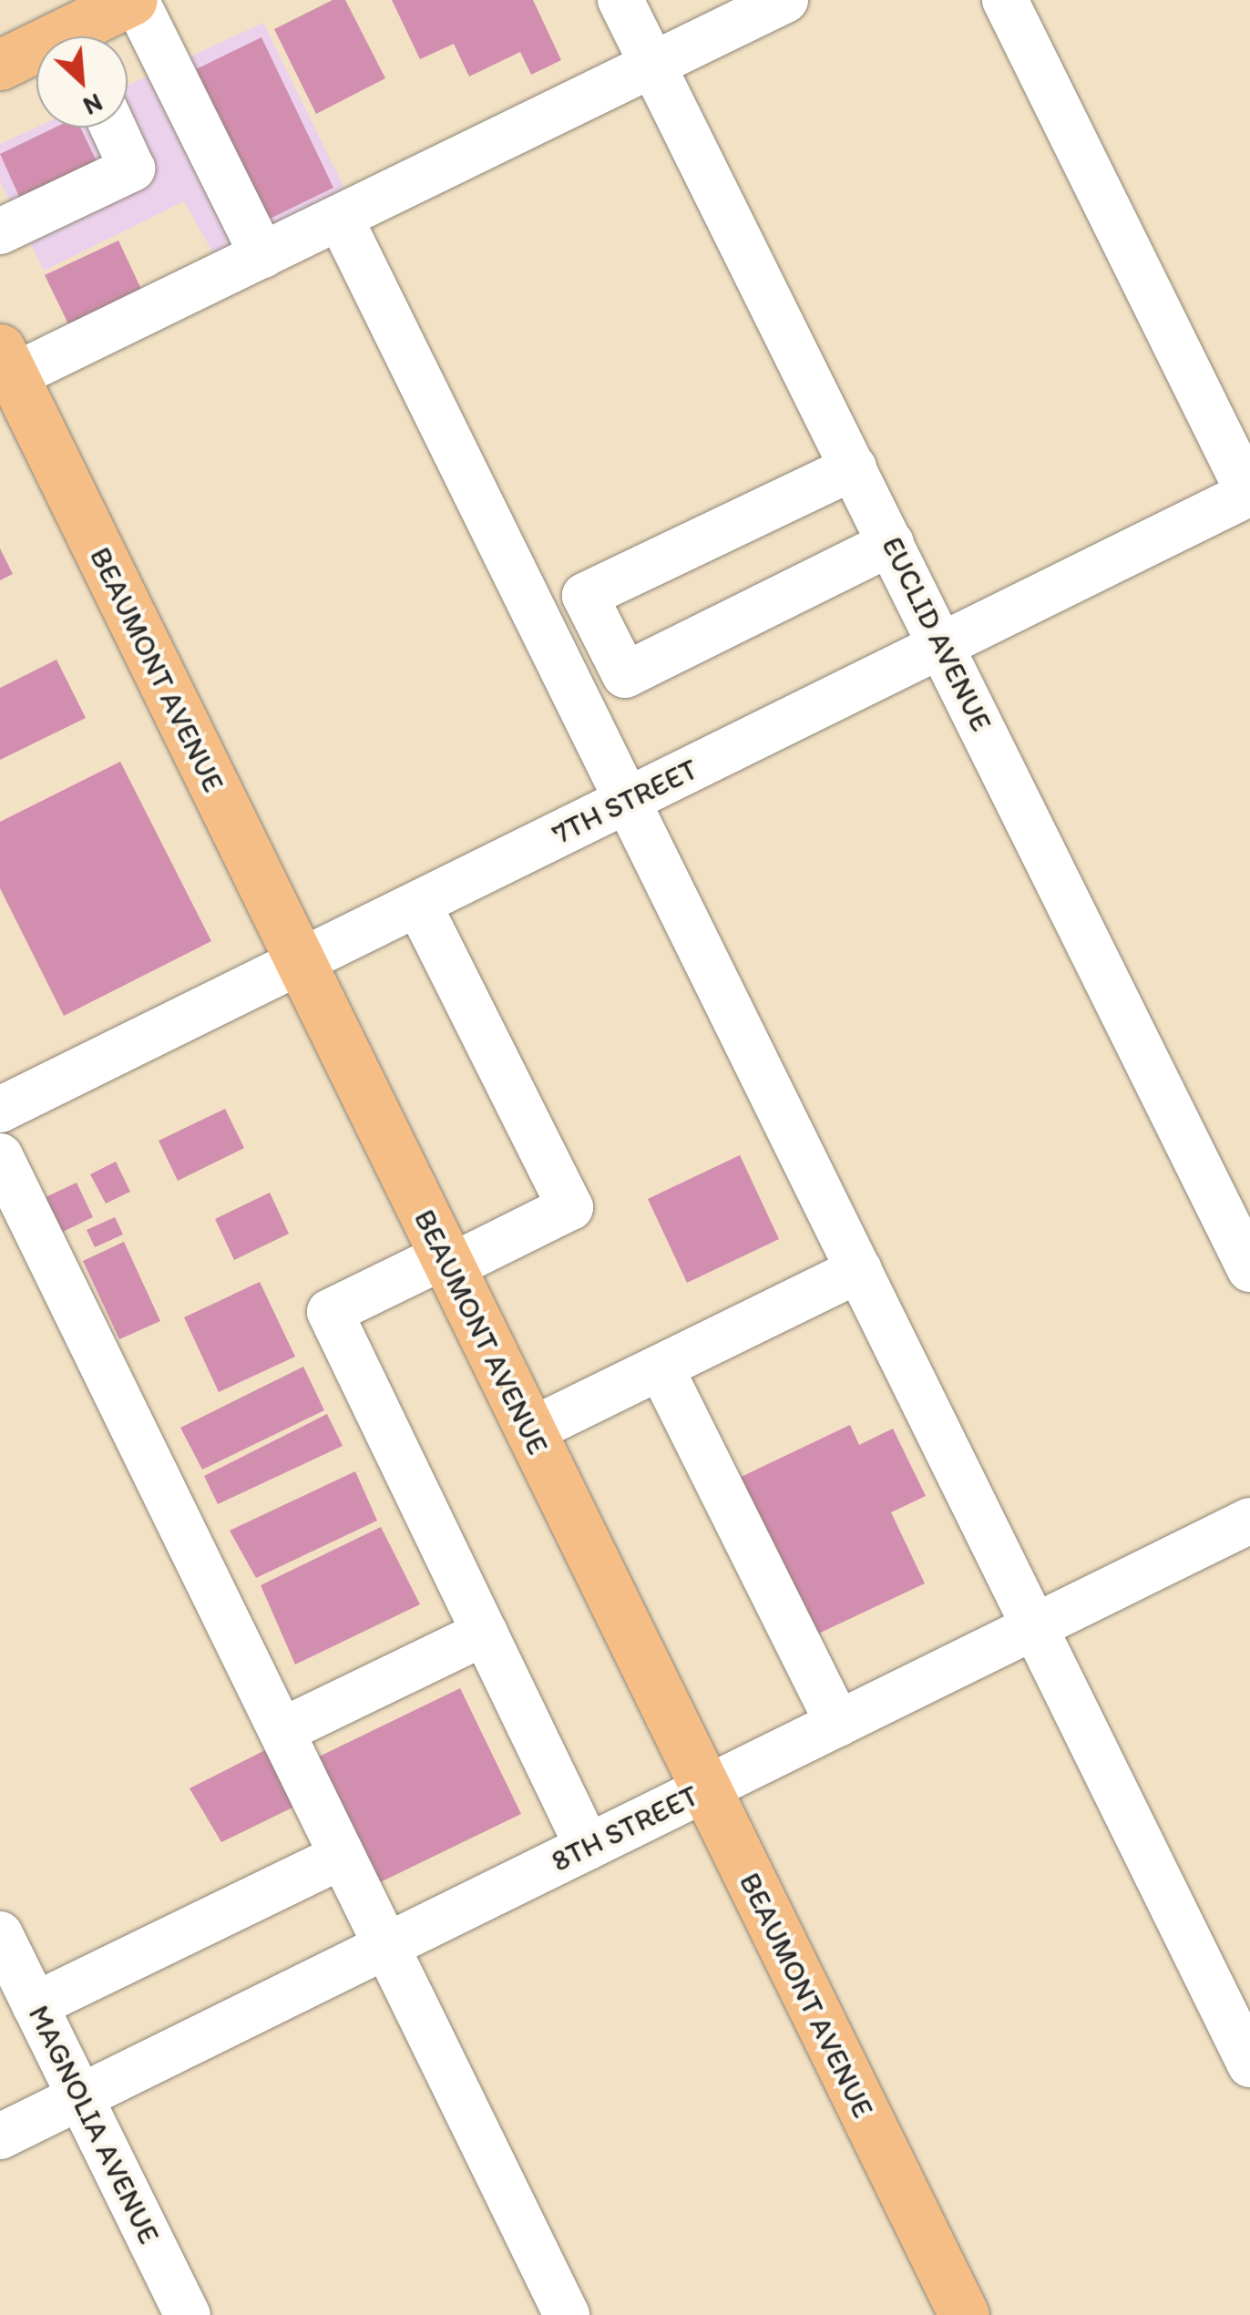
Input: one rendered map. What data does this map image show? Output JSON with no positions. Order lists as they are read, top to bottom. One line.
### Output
{"streets":{"main road":["BEAUMONT AVENUE"],"street":["EUCLID AVENUE","7TH STREET","8TH STREET","MAGNOLIA AVENUE"]},"crossings":[["EUCLID AVENUE","7TH STREET"],["BEAUMONT AVENUE","7TH STREET"],["BEAUMONT AVENUE","8TH STREET"],["8TH STREET","MAGNOLIA AVENUE"]],"north":"bottom right"}
